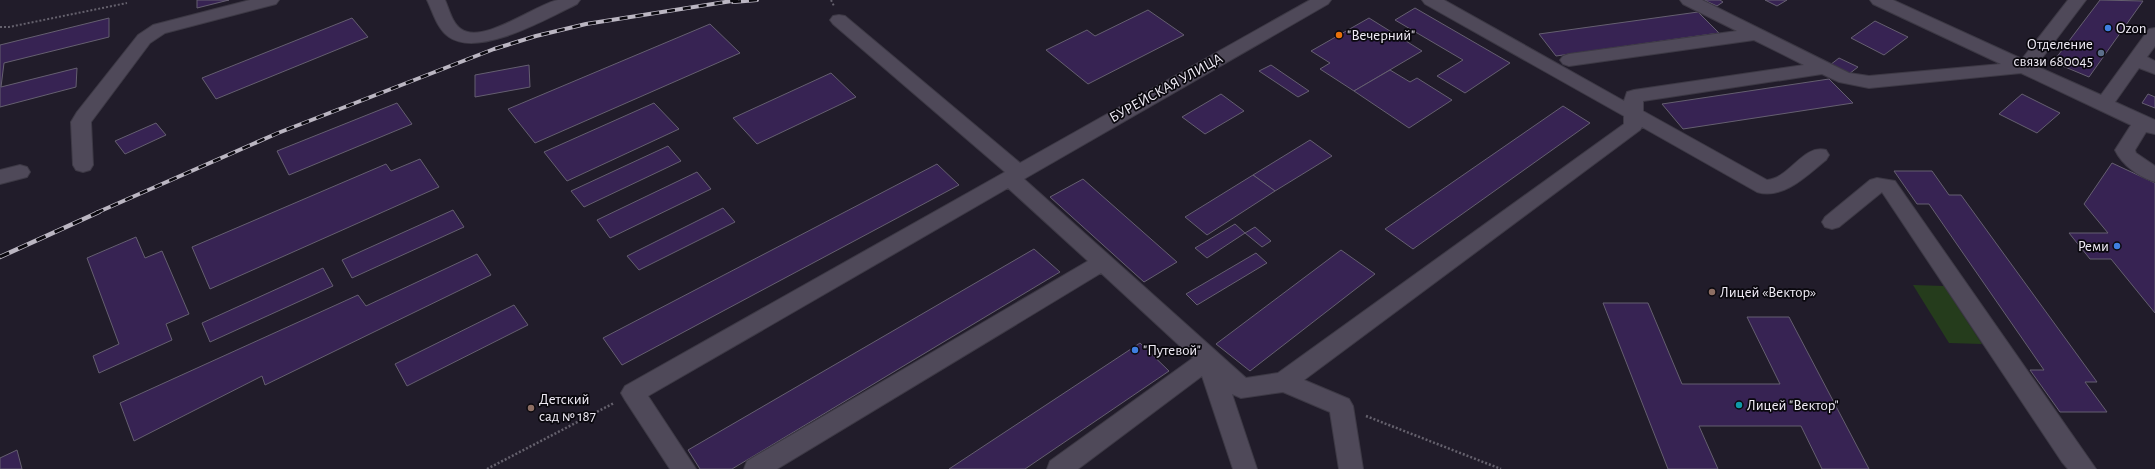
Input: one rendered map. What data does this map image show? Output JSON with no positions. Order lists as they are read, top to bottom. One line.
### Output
{"streets":{"street":["БУРЕЙСКАЯ УЛИЦА"]},"places":["Ozon","\"Вечерний\"","Отделение связи 680045","Реми","Лицей «Вектор»","\"Путевой\"","Лицей \"Вектор\"","Детский сад № 187"]}
